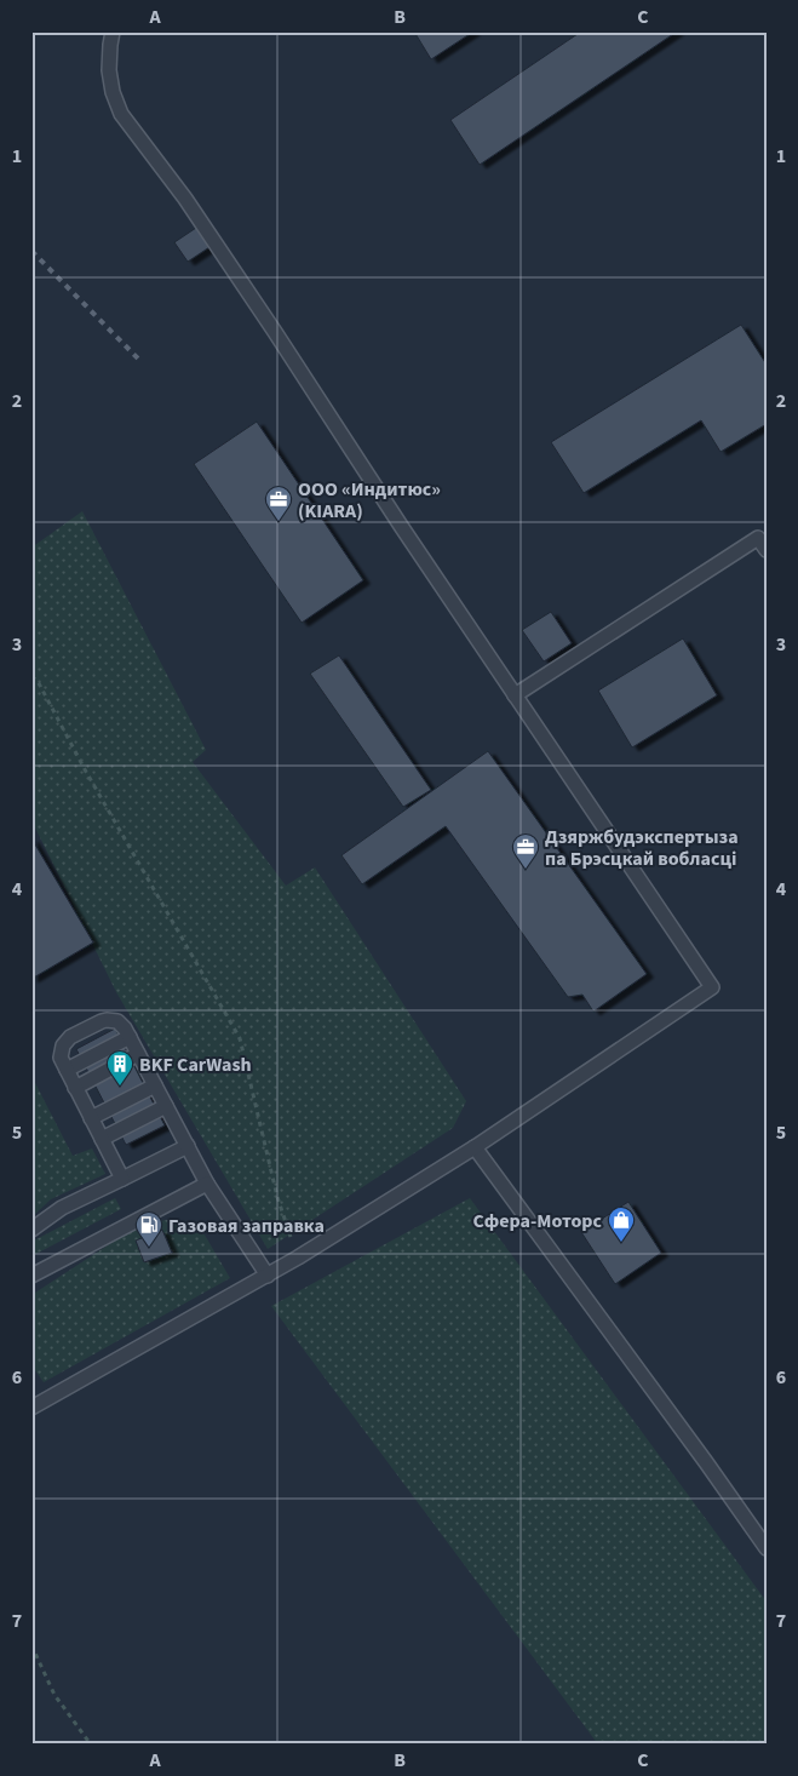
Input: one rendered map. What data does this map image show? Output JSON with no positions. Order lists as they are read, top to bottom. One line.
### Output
{"places":{"office":["ООО «Индитюс» (KIARA)","Дзяржбудэкспертыза па Брэсцкай вобласці"],"building":["BKF CarWash"],"shop":["Сфера-Моторс"],"fuel station":["Газовая заправка"]},"grid":{"columns":["A","B","C"],"rows":["1","2","3","4","5","6","7"]}}
